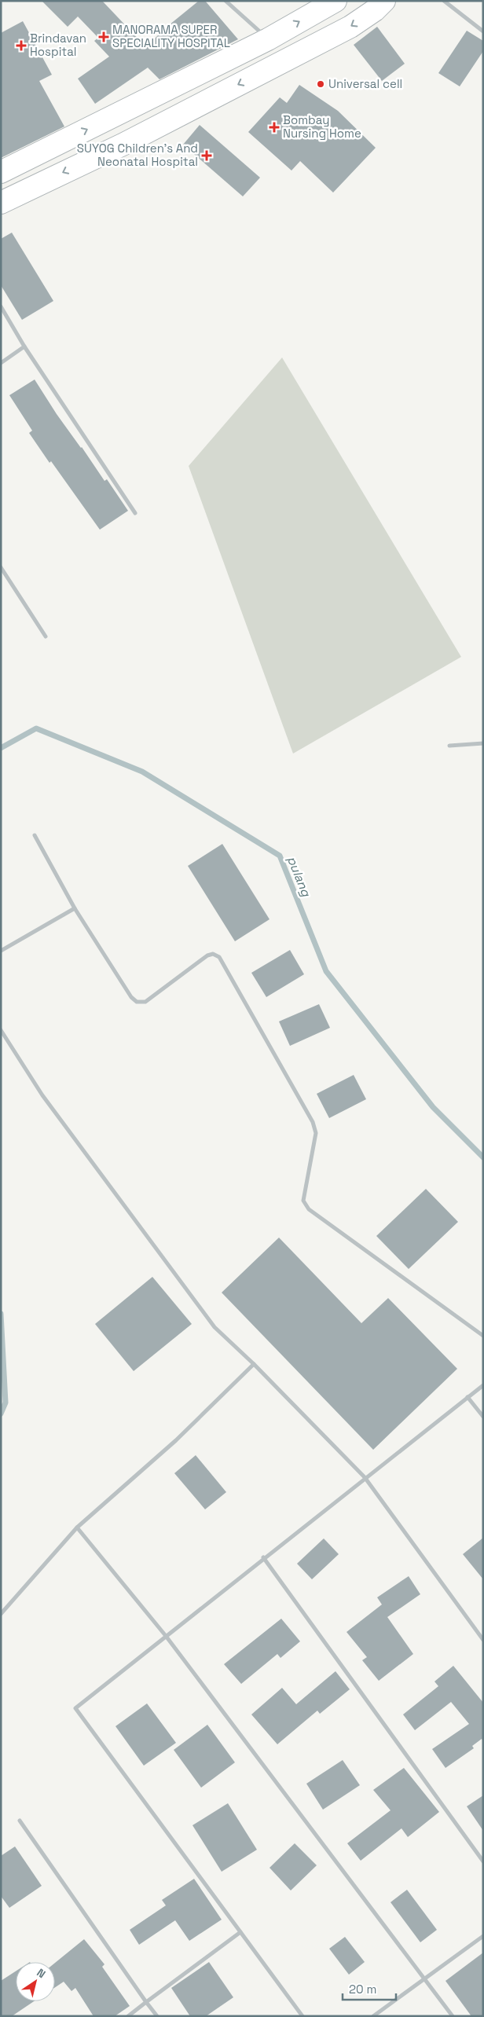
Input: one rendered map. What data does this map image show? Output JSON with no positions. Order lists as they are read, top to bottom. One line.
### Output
{"water":["pulang"],"places":{"health":["MANORAMA SUPER SPECIALITY HOSPITAL","Brindavan Hospital","Bombay Nursing Home","SUYOG Children's And Neonatal Hospital"],"other":["Universal cell"]},"scale_bar":"20 m","north":"top right"}
